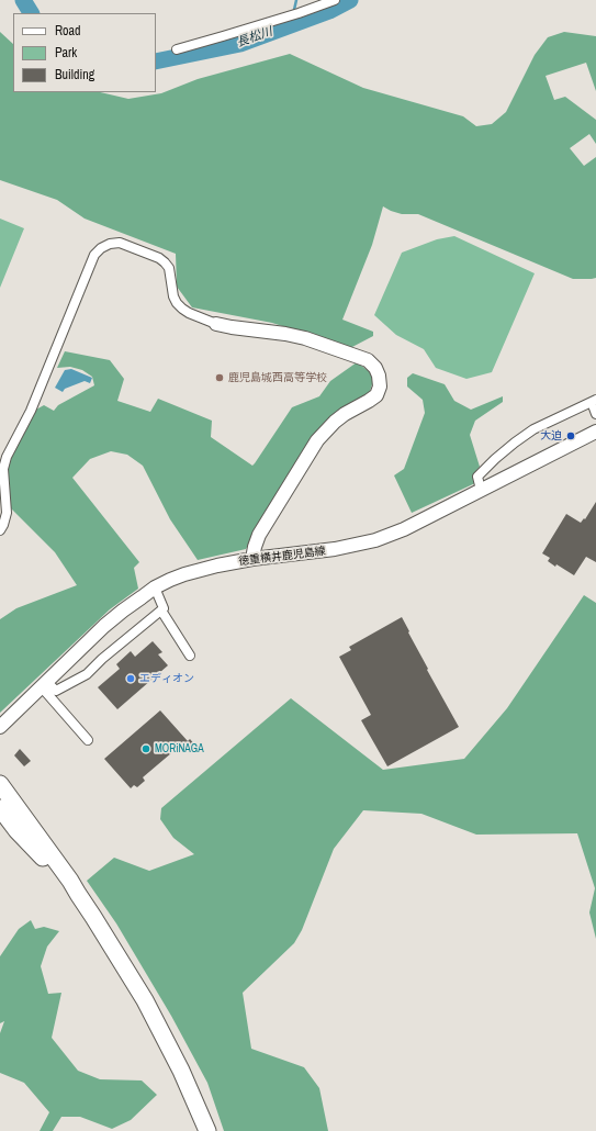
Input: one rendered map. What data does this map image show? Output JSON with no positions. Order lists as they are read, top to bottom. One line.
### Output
{"streets":{"main road":["徳重横井鹿児島線"]},"water":["長松川"],"places":["鹿児島城西高等学校","大迫","エディオン","MORiNAGA"],"legend":["Road","Park","Building"]}
